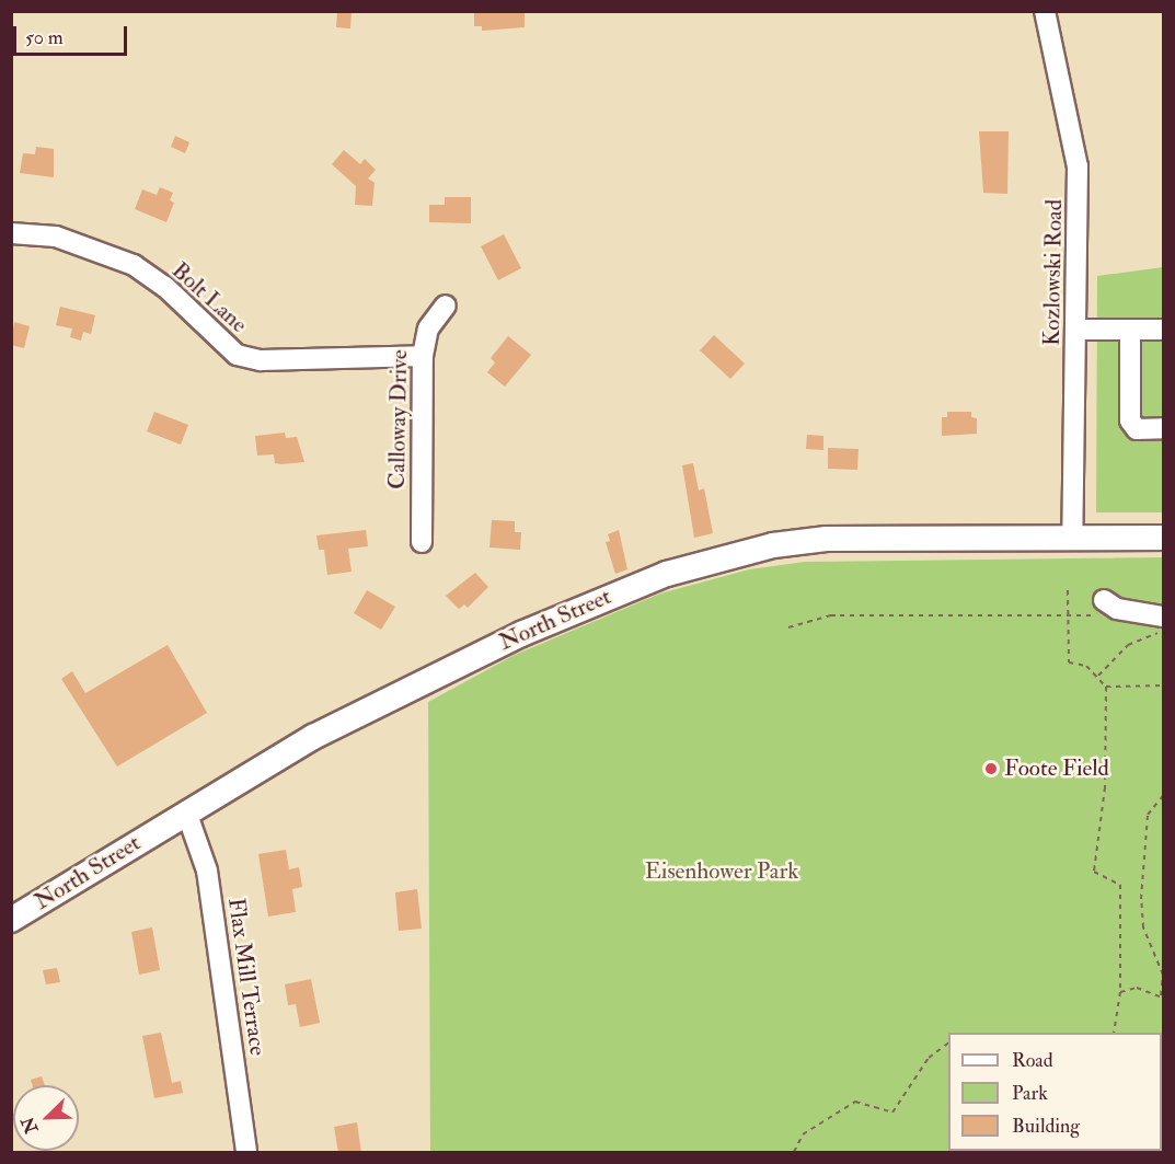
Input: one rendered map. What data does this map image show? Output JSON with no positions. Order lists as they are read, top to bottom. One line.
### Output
{"streets":{"main road":["North Street"],"street":["Kozlowski Road","Bolt Lane","Calloway Drive","Flax Mill Terrace"]},"crossings":[["Kozlowski Road","North Street"],["Bolt Lane","Calloway Drive"],["North Street","Flax Mill Terrace"]],"parks":["Eisenhower Park"],"places":["Foote Field"],"legend":["Road","Park","Building"],"scale_bar":"50 m","north":"bottom left"}
